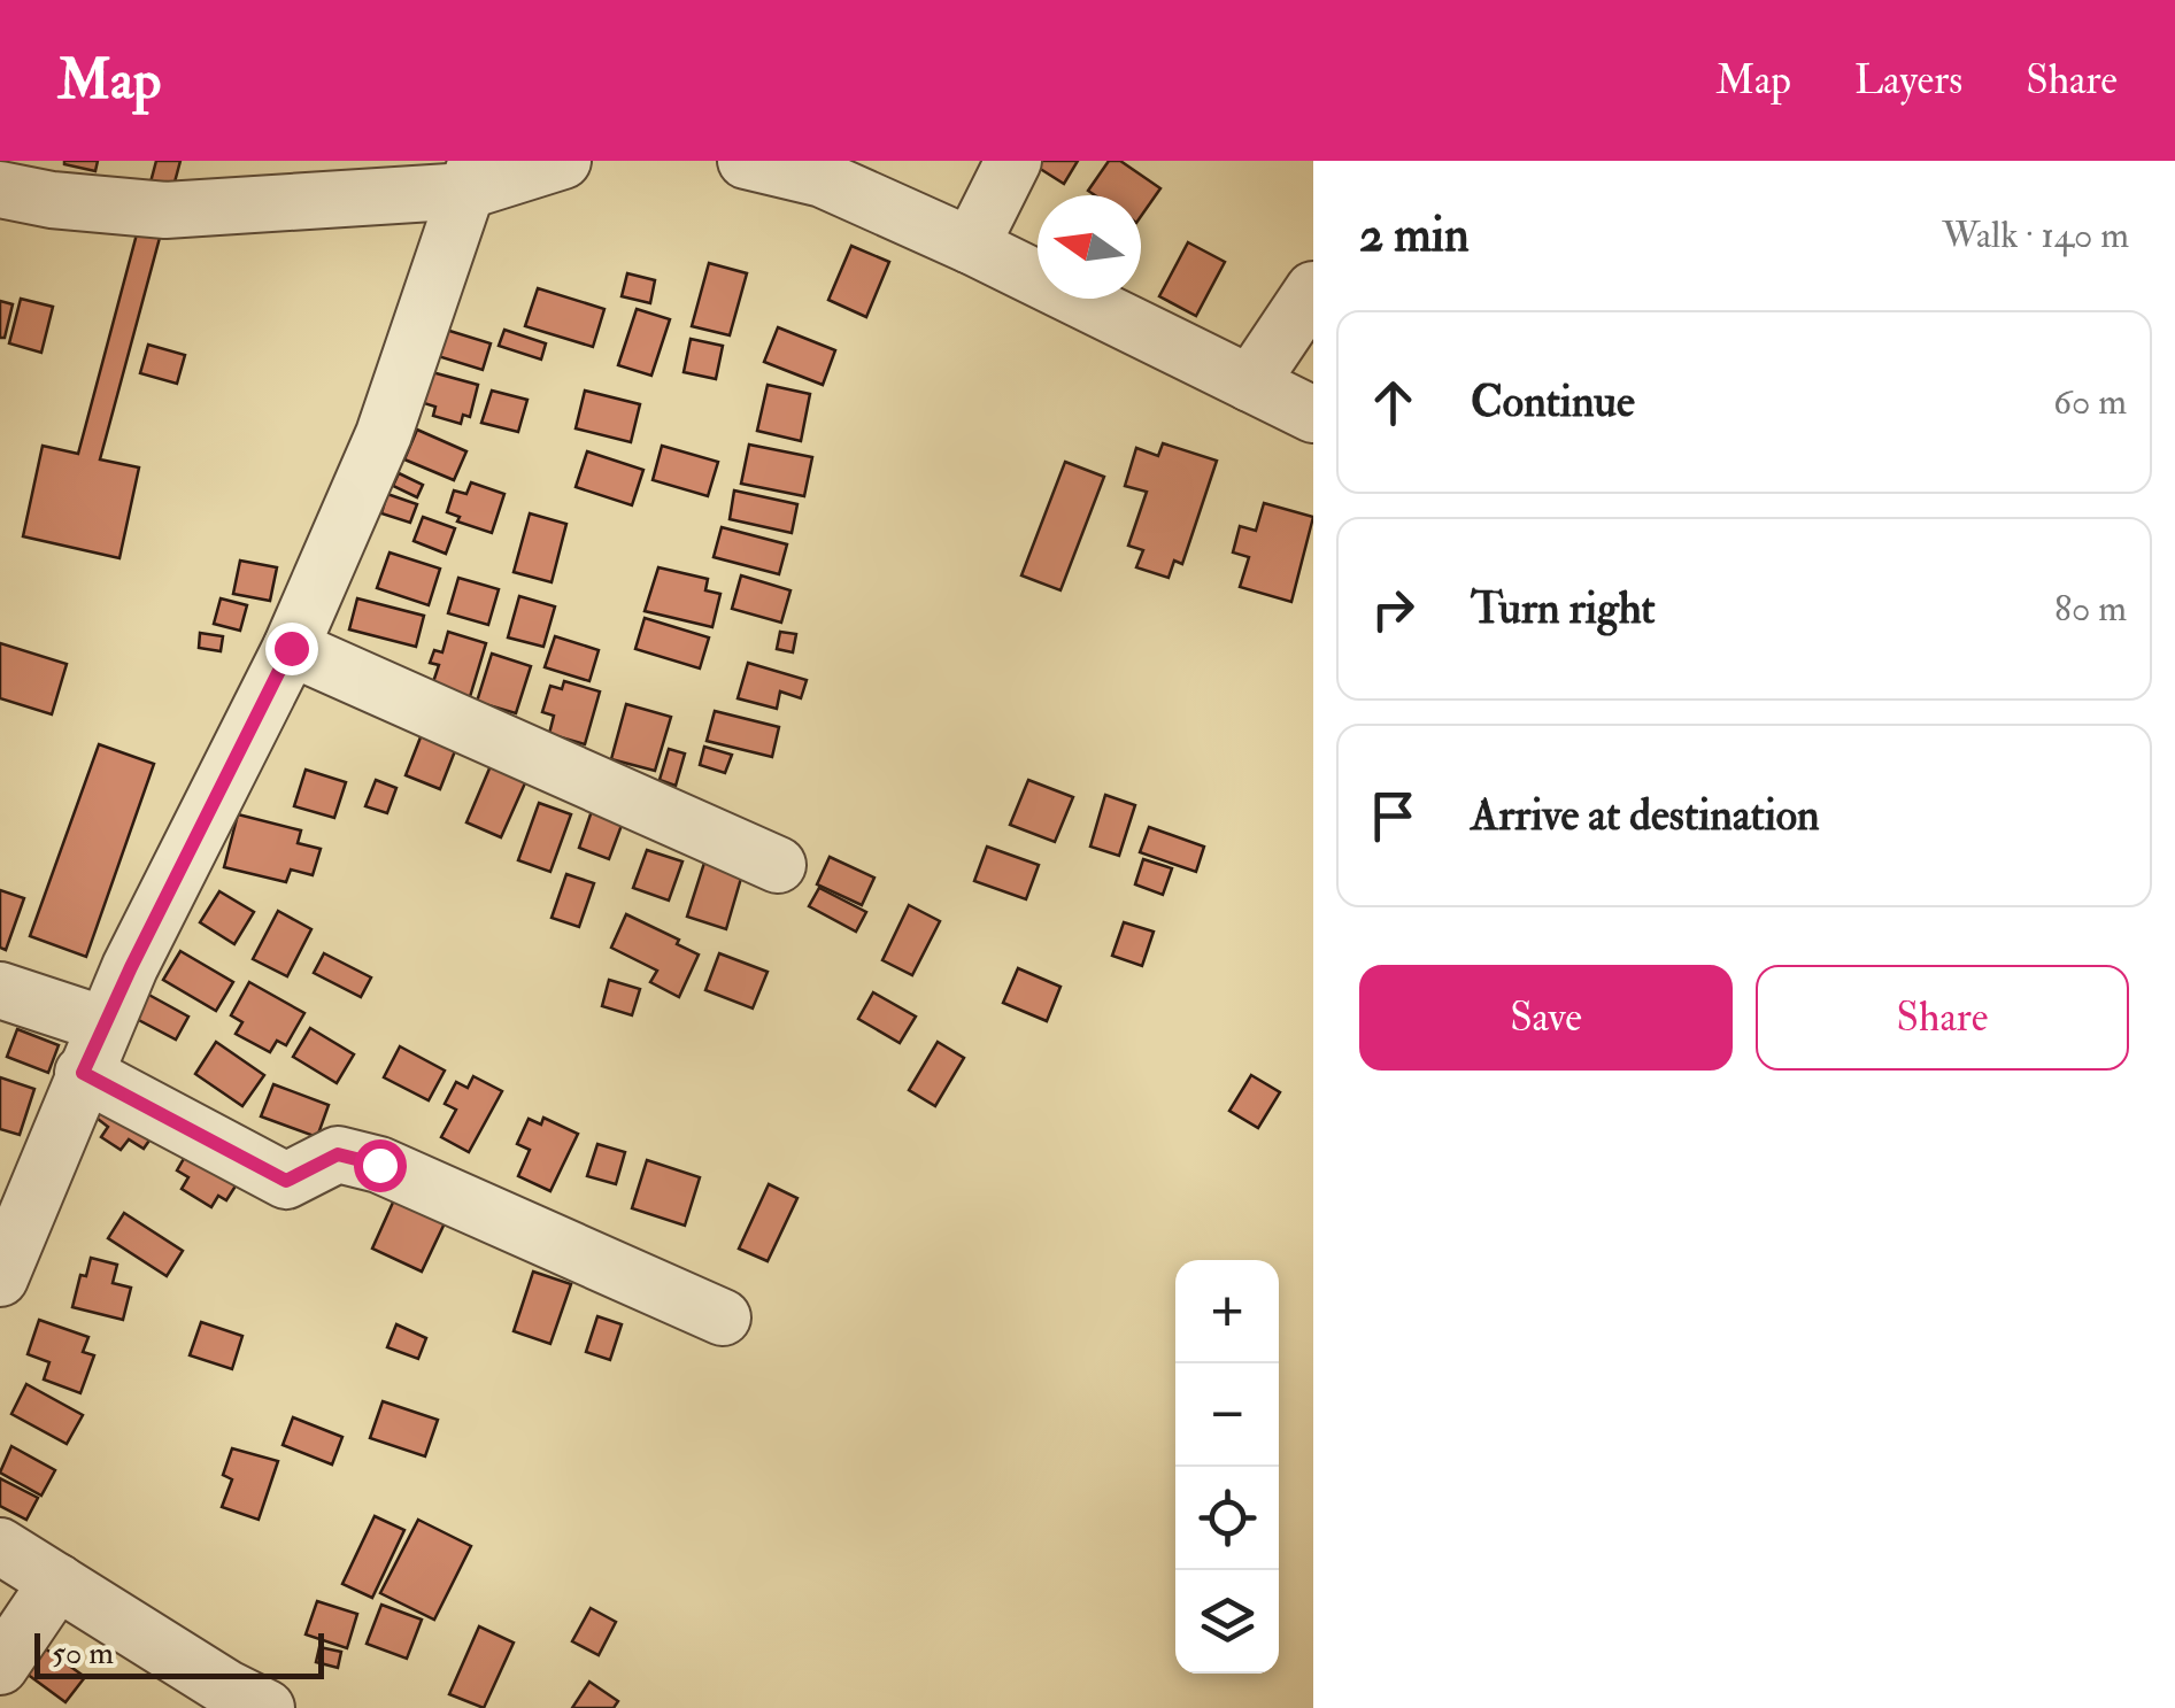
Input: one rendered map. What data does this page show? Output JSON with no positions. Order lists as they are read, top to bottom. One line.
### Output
{"scale_bar":"50 m","north":"left","page":{"header":"Map","nav":["Map","Layers","Share"],"heading":["2 min","Walk · 140 m"],"list":[["Continue","60 m"],["Turn right","80 m"],"Arrive at destination"],"buttons":["Save","Share"],"map_buttons":["+","−"],"scale":"50 m"}}
